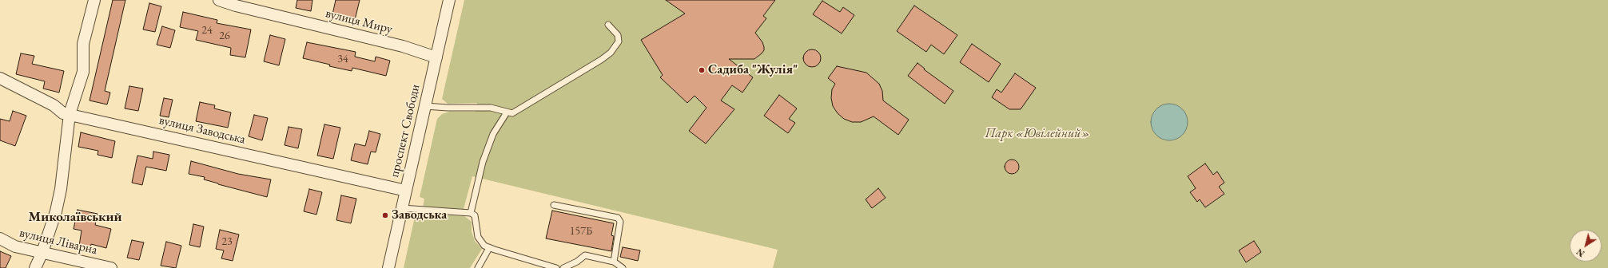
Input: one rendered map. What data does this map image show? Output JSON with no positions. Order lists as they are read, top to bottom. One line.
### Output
{"streets":{"street":["вулиця Миру","вулиця Заводська","проспект Свободи","вулиця Ліварна"]},"crossings":[["вулиця Миру","проспект Свободи"],["вулиця Заводська","проспект Свободи"]],"districts":["Миколаївський"],"parks":["Парк «Ювілейний»"],"places":["Садиба \"Жулія\"","Заводська"],"house_numbers":["24","26","34","157Б","23"],"north":"bottom left"}
